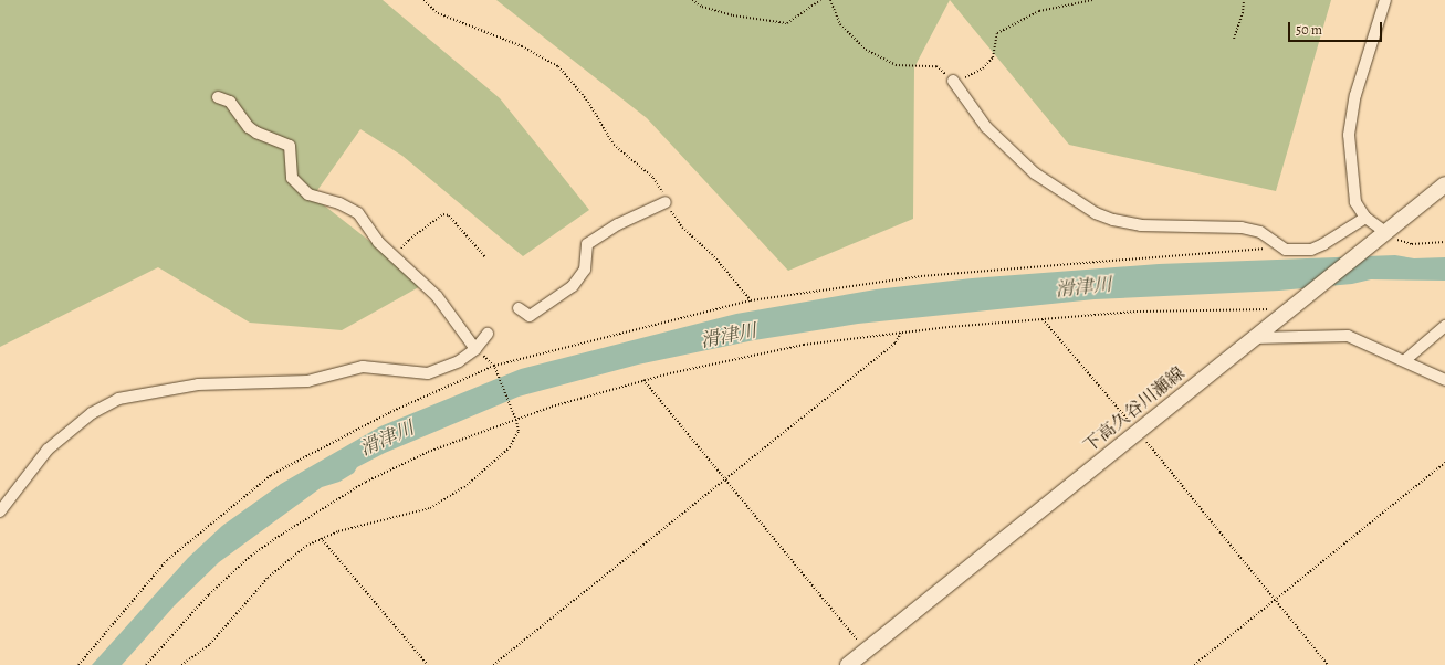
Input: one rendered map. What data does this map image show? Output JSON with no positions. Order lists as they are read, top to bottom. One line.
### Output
{"streets":{"main road":["下高久谷川瀬線"]},"water":["滑津川"],"scale_bar":"50 m"}
